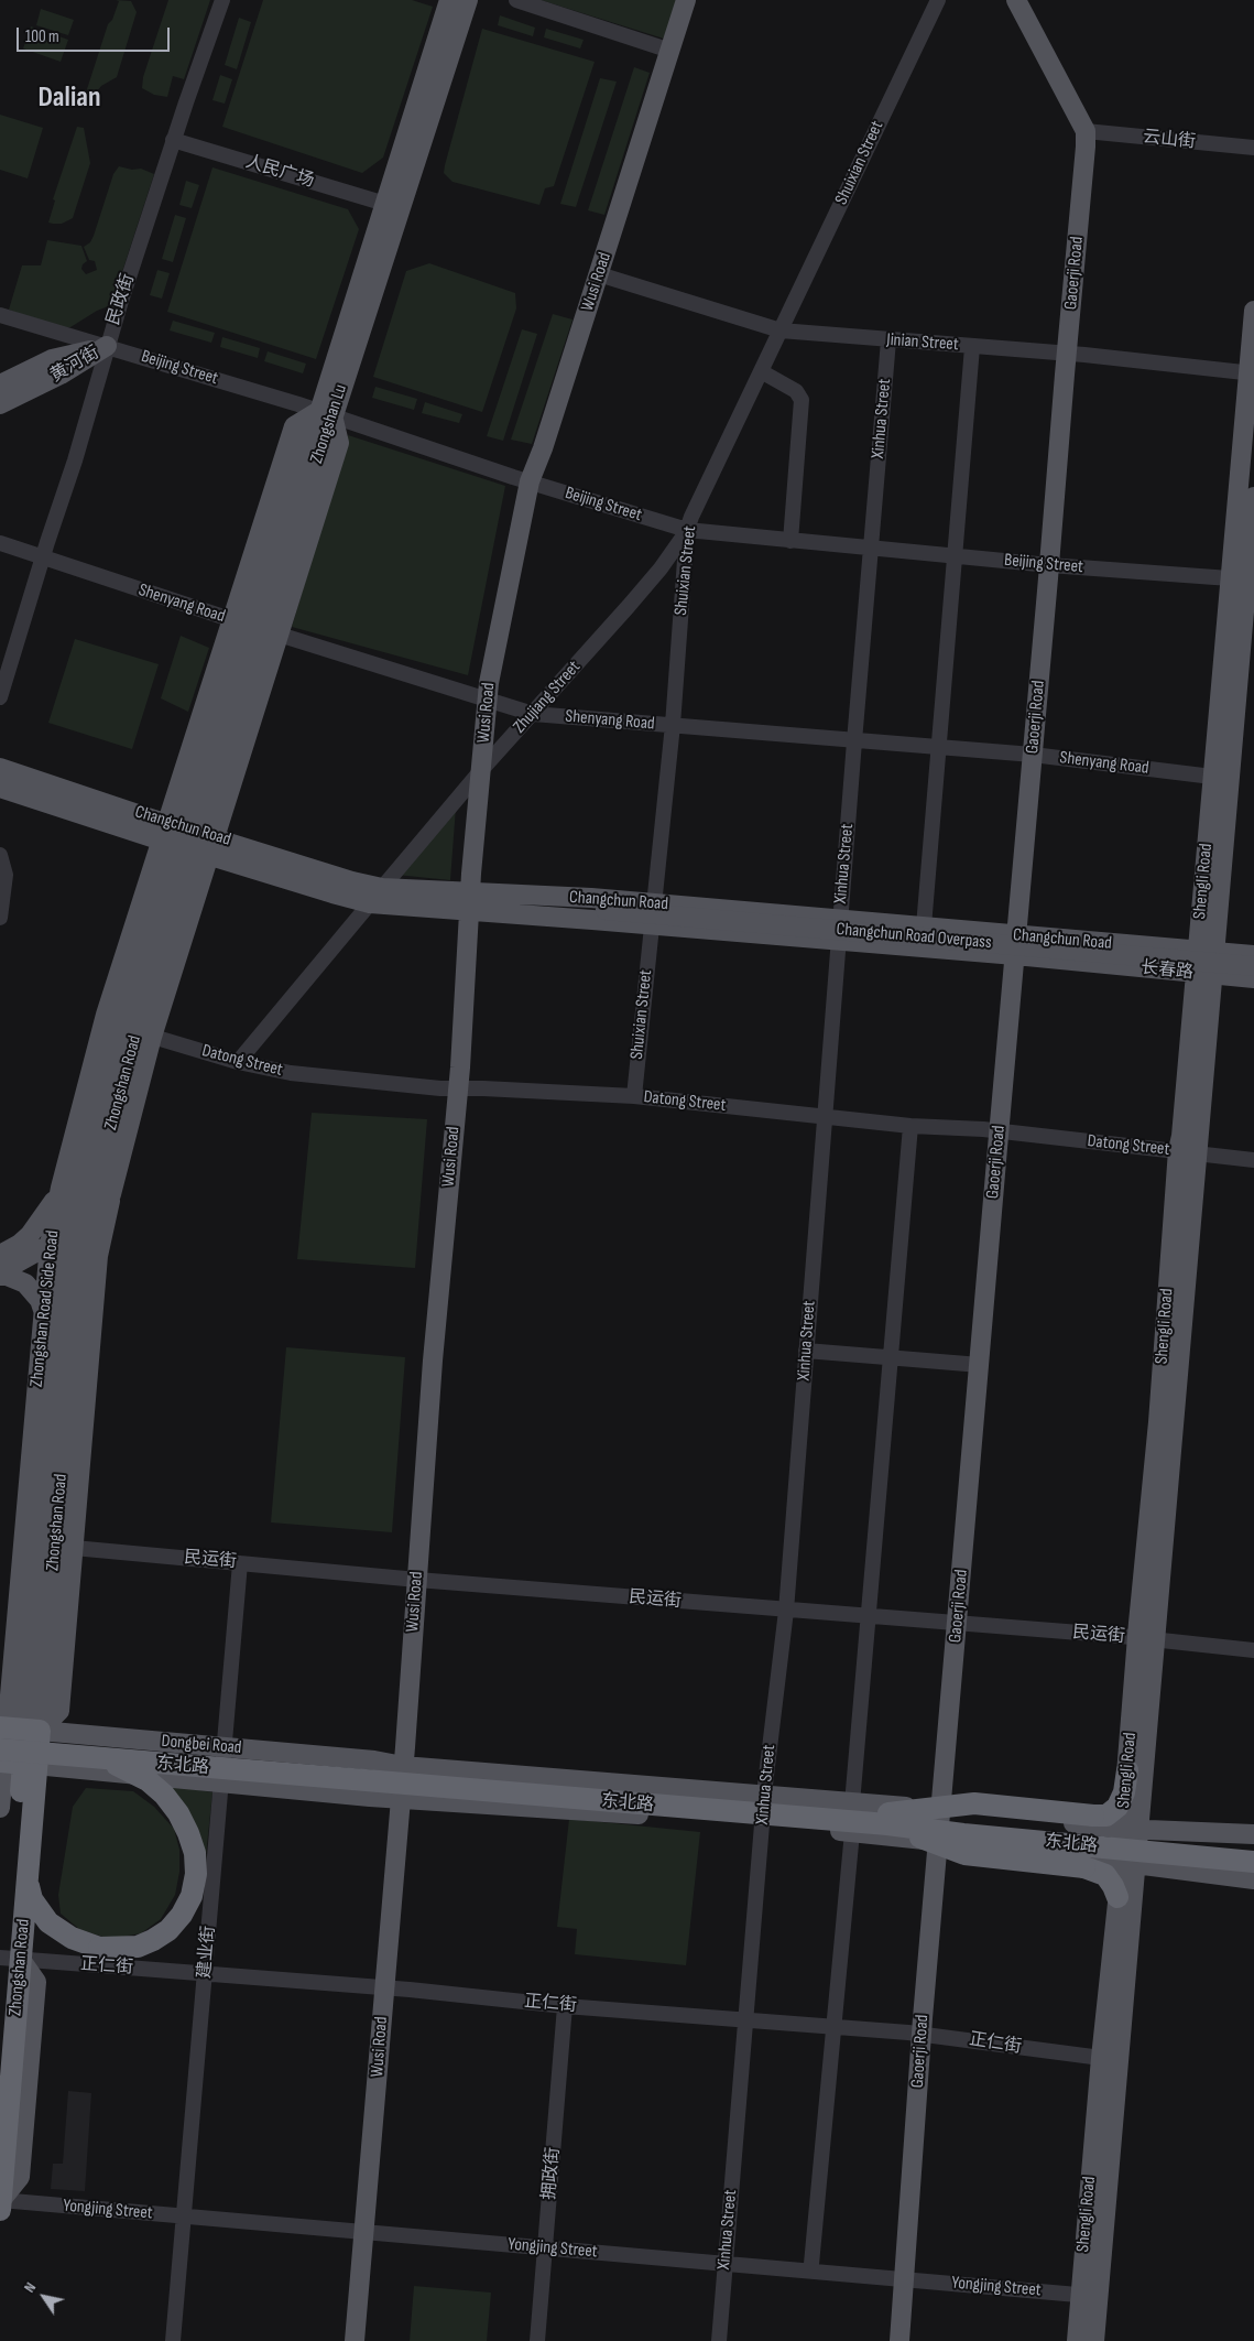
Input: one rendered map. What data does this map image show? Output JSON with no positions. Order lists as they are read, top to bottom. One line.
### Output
{"streets":{"highway":["Zhongshan Road","东北路"],"main road":["Gaoerji Road","Wusi Road","黄河街","Zhongshan Lu","Changchun Road","Shengli Road","Changchun Road Overpass","长春路","Zhongshan Road Side Road","Dongbei Road"],"street":["云山街","Shuixian Street","人民广场","民政街","Jinian Street","Beijing Street","Xinhua Street","Shenyang Road","Zhujiang Street","Datong Street","民运街","建业街","正仁街","拥政街","Yongjing Street"]},"crossings":[["云山街","Gaoerji Road"],["Shuixian Street","Jinian Street"],["Shuixian Street","Beijing Street"],["Shuixian Street","Shenyang Road"],["Shuixian Street","Zhujiang Street"],["Shuixian Street","Changchun Road"],["Shuixian Street","Datong Street"],["人民广场","民政街"],["人民广场","Zhongshan Lu"],["Gaoerji Road","Jinian Street"],["Gaoerji Road","Beijing Street"],["Gaoerji Road","Shenyang Road"],["Gaoerji Road","Changchun Road"],["Gaoerji Road","长春路"],["Gaoerji Road","Datong Street"],["Gaoerji Road","民运街"],["Gaoerji Road","东北路"],["Gaoerji Road","正仁街"],["Gaoerji Road","Yongjing Street"],["Wusi Road","Jinian Street"],["Wusi Road","Beijing Street"],["Wusi Road","Shenyang Road"],["Wusi Road","Zhujiang Street"],["Wusi Road","Changchun Road"],["Wusi Road","Datong Street"],["Wusi Road","民运街"],["Wusi Road","Dongbei Road"],["Wusi Road","东北路"],["Wusi Road","正仁街"],["Wusi Road","Yongjing Street"],["民政街","黄河街"],["民政街","Beijing Street"],["民政街","Shenyang Road"],["Jinian Street","Xinhua Street"],["Jinian Street","Shengli Road"],["黄河街","Beijing Street"],["Beijing Street","Xinhua Street"],["Beijing Street","Zhongshan Lu"],["Beijing Street","Zhujiang Street"],["Beijing Street","Shengli Road"],["Xinhua Street","Shenyang Road"],["Xinhua Street","Changchun Road"],["Xinhua Street","Datong Street"],["Xinhua Street","民运街"],["Xinhua Street","东北路"],["Xinhua Street","正仁街"],["Xinhua Street","Yongjing Street"],["Zhongshan Lu","Shenyang Road"],["Zhongshan Lu","Changchun Road"],["Zhongshan Lu","Zhongshan Road"],["Zhongshan Lu","Zhongshan Road Side Road"],["Shenyang Road","Zhujiang Street"],["Shenyang Road","Shengli Road"],["Zhujiang Street","Changchun Road"],["Changchun Road","Shengli Road"],["Changchun Road","长春路"],["Changchun Road","Zhongshan Road"],["Changchun Road","Zhongshan Road Side Road"],["Shengli Road","长春路"],["Shengli Road","Datong Street"],["Shengli Road","民运街"],["Shengli Road","东北路"],["Shengli Road","正仁街"],["Shengli Road","Yongjing Street"],["Datong Street","Zhongshan Road"],["Zhongshan Road","Zhongshan Road Side Road"],["Zhongshan Road","民运街"],["Zhongshan Road","Dongbei Road"],["Zhongshan Road","东北路"],["Zhongshan Road","正仁街"],["Zhongshan Road","Yongjing Street"],["民运街","建业街"],["Dongbei Road","东北路"],["Dongbei Road","建业街"],["建业街","正仁街"],["建业街","Yongjing Street"],["正仁街","拥政街"],["拥政街","Yongjing Street"]],"districts":["Dalian"],"scale_bar":"100 m","north":"top left"}
